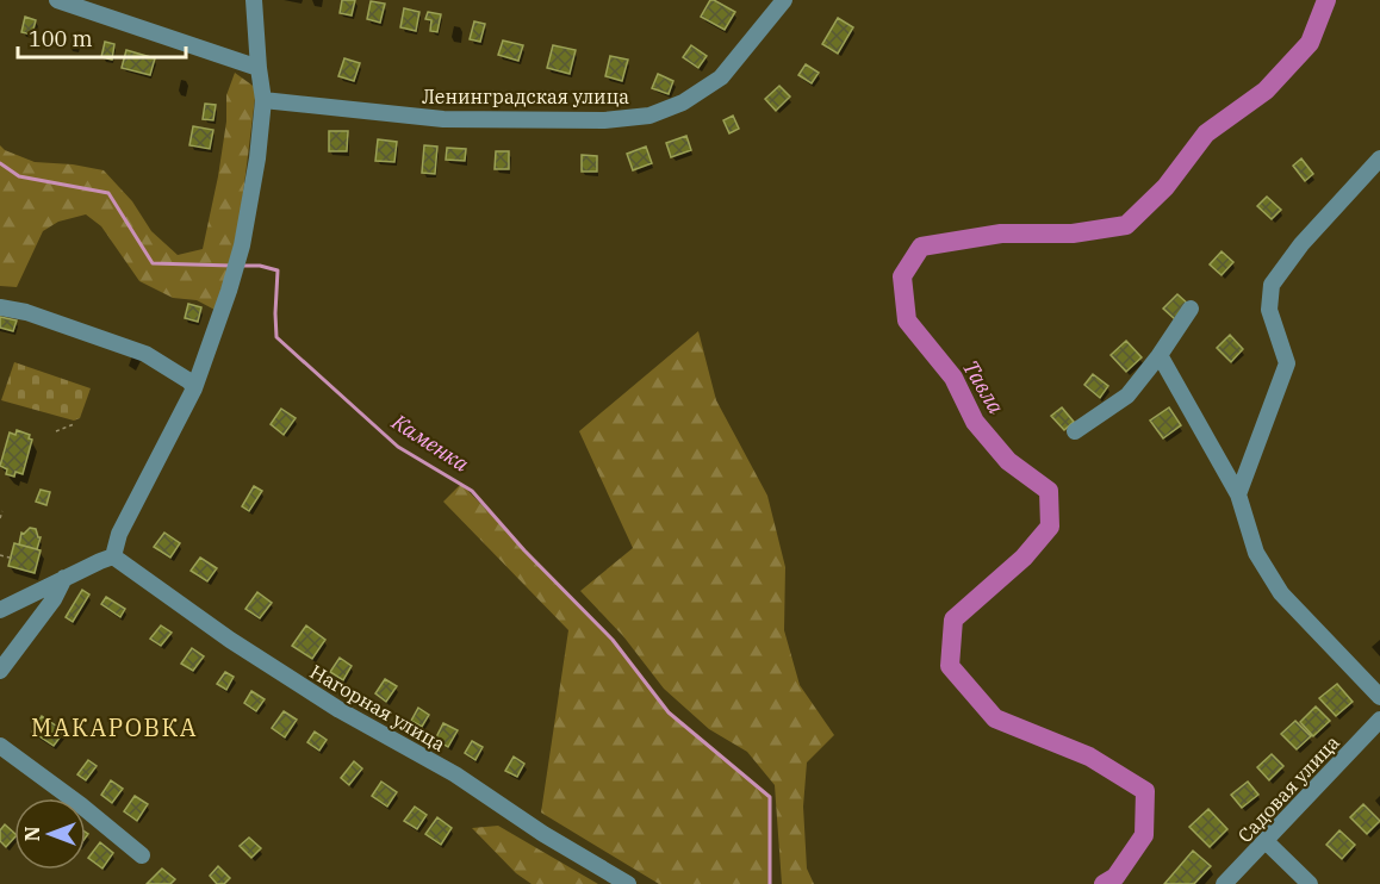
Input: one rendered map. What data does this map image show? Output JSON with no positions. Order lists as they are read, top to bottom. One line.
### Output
{"streets":{"street":["Ленинградская улица","Нагорная улица","Садовая улица"]},"districts":["МАКАРОВКА"],"water":["Тавла","Каменка"],"scale_bar":"100 m","north":"left"}
